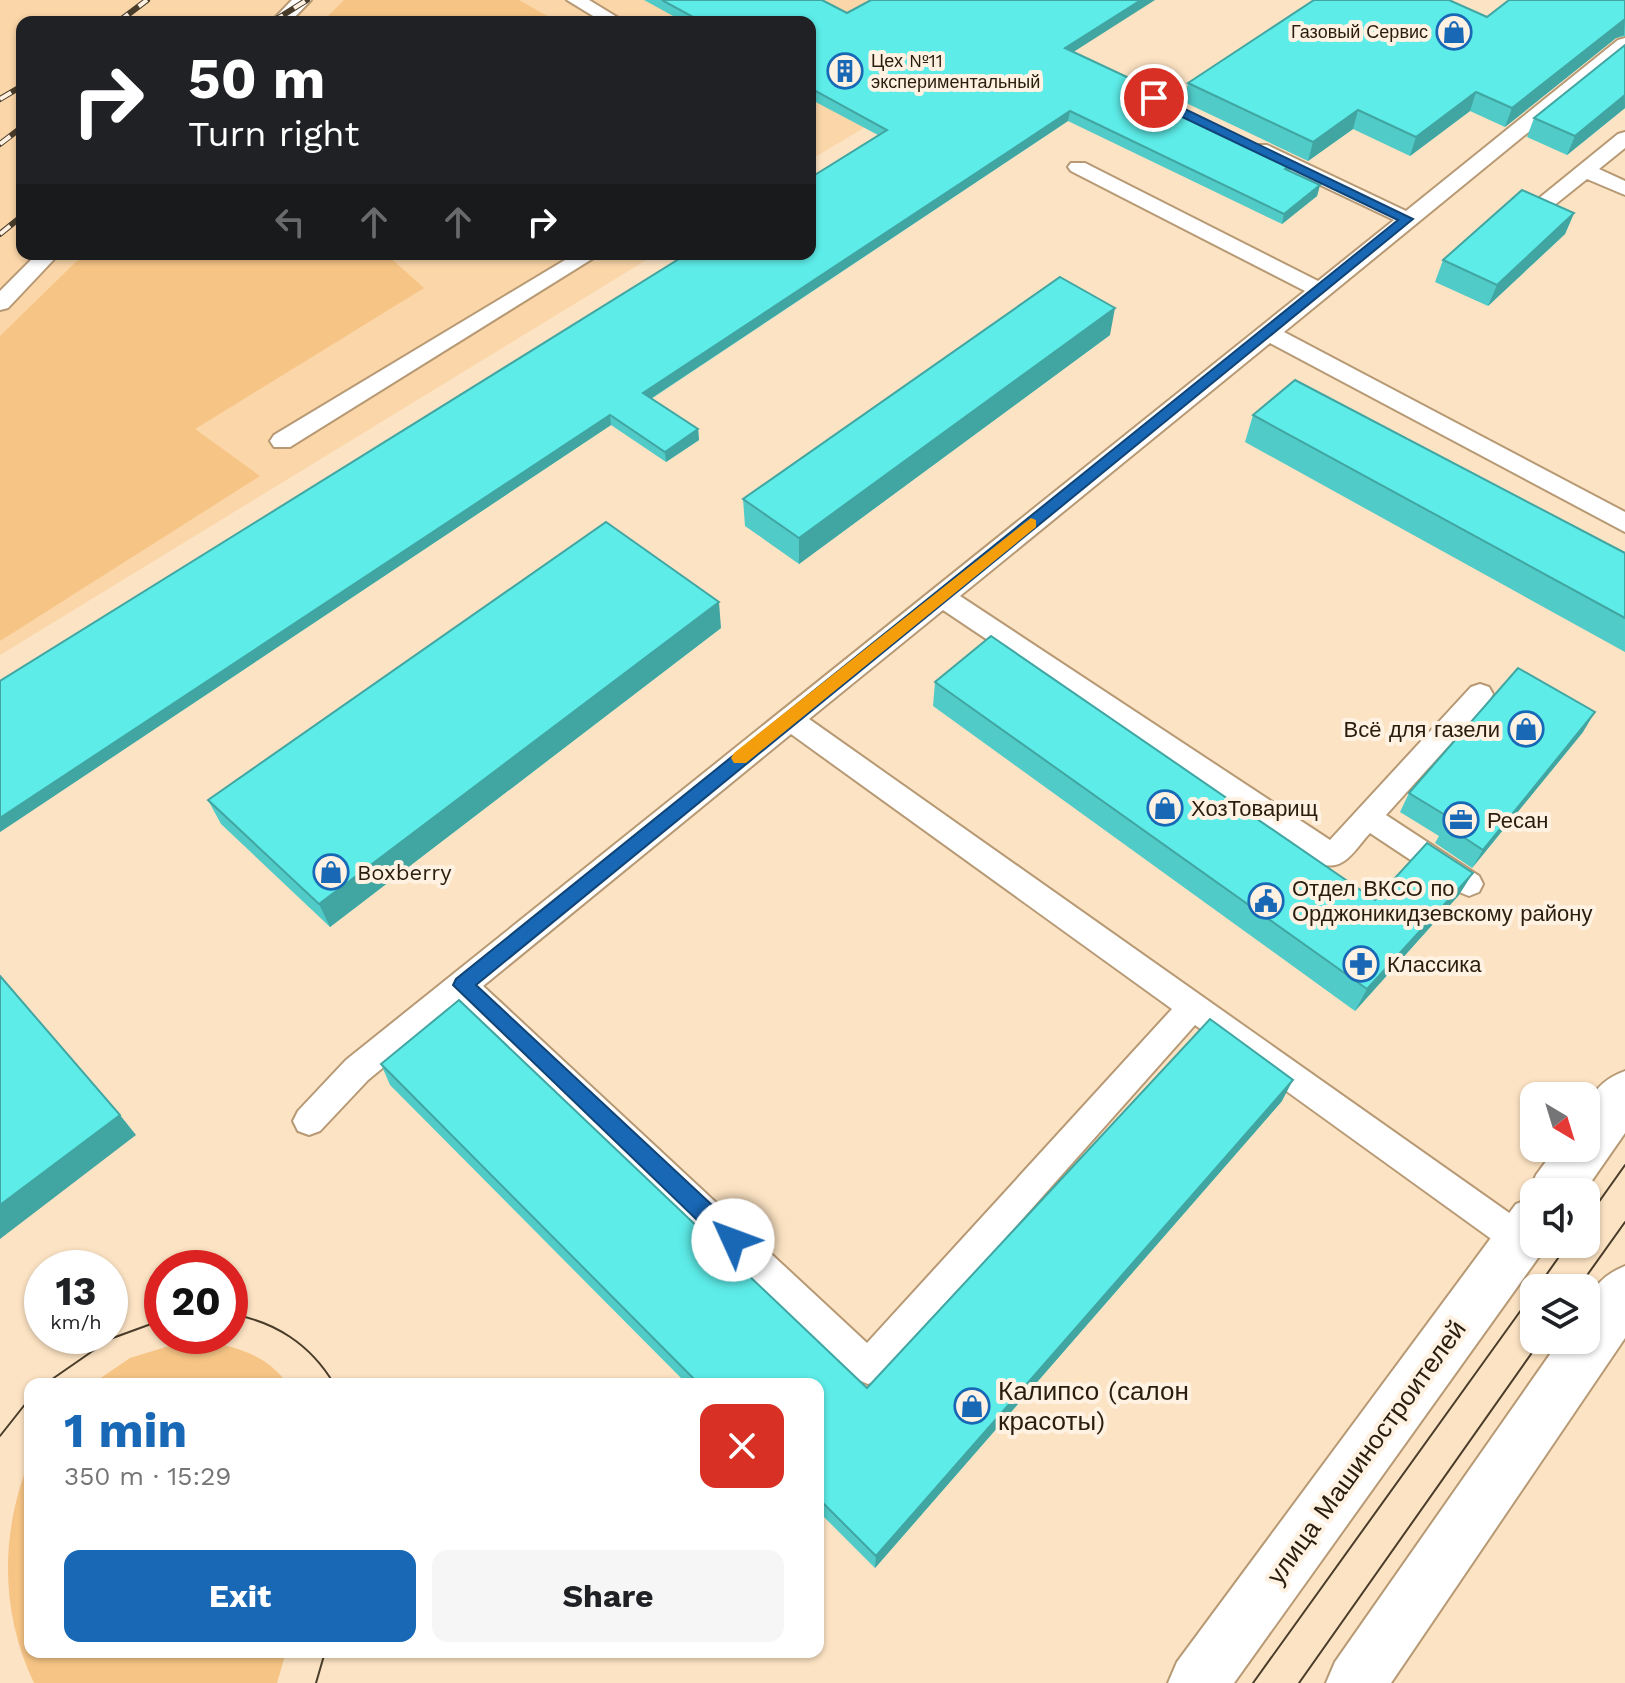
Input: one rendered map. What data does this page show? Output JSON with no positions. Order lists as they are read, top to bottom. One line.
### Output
{"streets":{"main road":["улица Машиностроителей"]},"places":{"shop":["Газовый Сервис","Всё для газели","ХозТоварищ","Boxberry","Калипсо (салон красоты)"],"building":["Цех №11 экспериментальный"],"office":["Ресан"],"public building":["Отдел ВКСО по Орджоникидзевскому району"],"pharmacy":["Классика"]},"north":"bottom right","page":{"turn":["50 m","Turn right"],"speed":"13 km/h","limit":"20","heading":["1 min","350 m · 15:29"],"buttons":["Exit","Share"]}}
